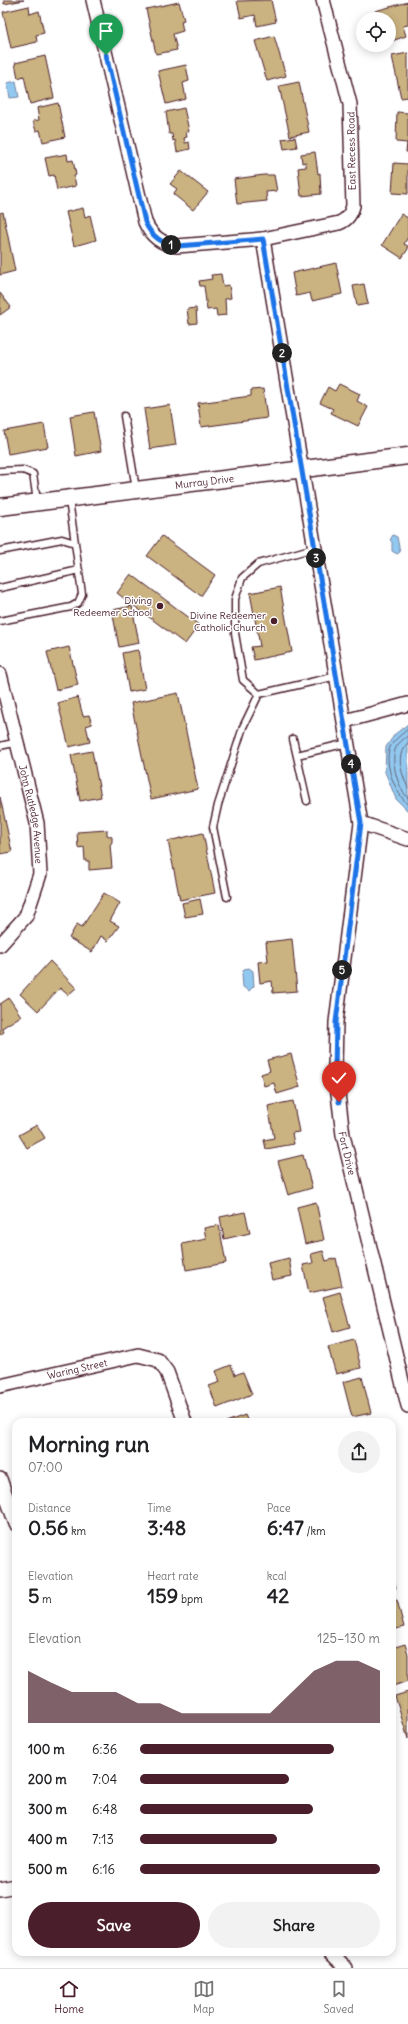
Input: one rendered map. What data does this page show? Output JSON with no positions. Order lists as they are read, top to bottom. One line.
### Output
{"streets":{"street":["East Recess Road","Murray Drive","John Rutledge Avenue","Fort Drive","Waring Street"]},"crossings":[["East Recess Road","Fort Drive"],["Murray Drive","Fort Drive"]],"places":["Diving Redeemer School","Divine Redeemer Catholic Church"],"page":{"pins":["1","2","3","4","5"],"heading":["Morning run","07:00"],"stats":[["Distance","0.56 km"],["Time","3:48"],["Pace","6:47 /km"],["Elevation","5 m"],["Heart rate","159 bpm"],["kcal","42"]],"chart":["Elevation","125–130 m"],"list":[{"name":"100 m","note":"6:36"},{"name":"200 m","note":"7:04"},{"name":"300 m","note":"6:48"},{"name":"400 m","note":"7:13"},{"name":"500 m","note":"6:16"}],"buttons":["Save","Share"],"tabs":["Home","Map","Saved"]}}
